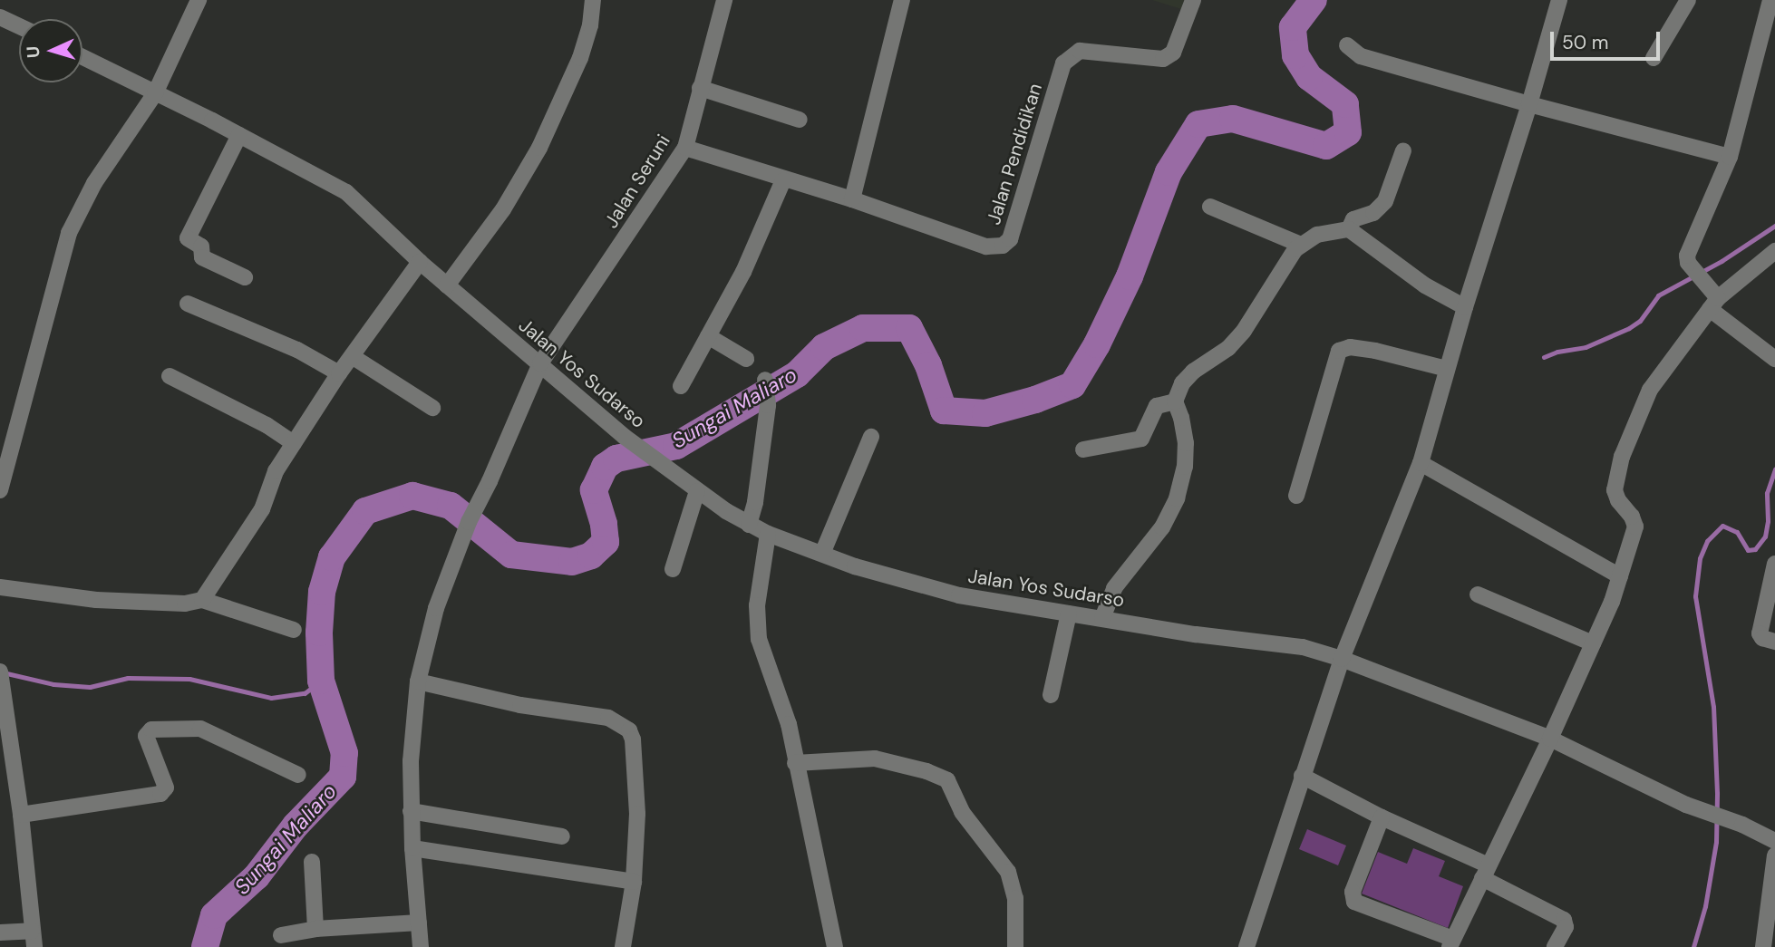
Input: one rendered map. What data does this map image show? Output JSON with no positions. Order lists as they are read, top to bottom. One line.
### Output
{"streets":{"street":["Jalan Pendidikan","Jalan Seruni","Jalan Yos Sudarso"]},"crossings":[["Jalan Pendidikan","Jalan Seruni"],["Jalan Seruni","Jalan Yos Sudarso"]],"water":["Sungai Maliaro"],"scale_bar":"50 m","north":"left"}
